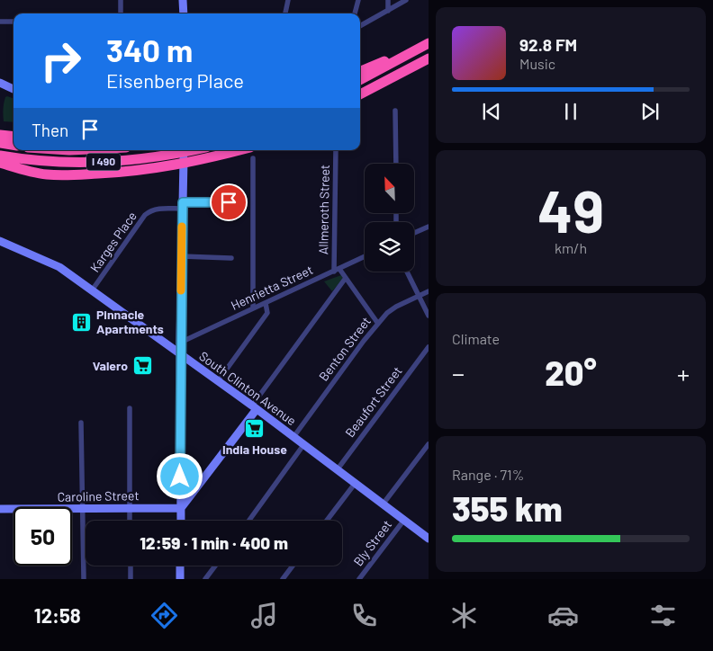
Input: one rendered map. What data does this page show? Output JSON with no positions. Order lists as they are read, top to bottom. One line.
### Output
{"streets":{"highway":["I 490"],"street":["Allmeroth Street","Karges Place","Henrietta Street","Benton Street","South Clinton Avenue","Beaufort Street","Caroline Street","Bly Street"]},"crossings":[["Allmeroth Street","Henrietta Street"],["Karges Place","South Clinton Avenue"],["Benton Street","South Clinton Avenue"],["South Clinton Avenue","Beaufort Street"],["South Clinton Avenue","Bly Street"]],"places":{"building":["Pinnacle Apartments"],"supermarket":["Valero","India House"]},"north":"top left","page":{"turn":["340 m","Eisenberg Place"],"song":["92.8 FM","Music"],"then":"Then","tile":[["49","km/h"],"Climate",["Range · 71%","355 km"]],"heat":["−","20°","+"],"limit":"50","trip":"12:59 · 1 min · 400 m","tabs":"12:58"}}
